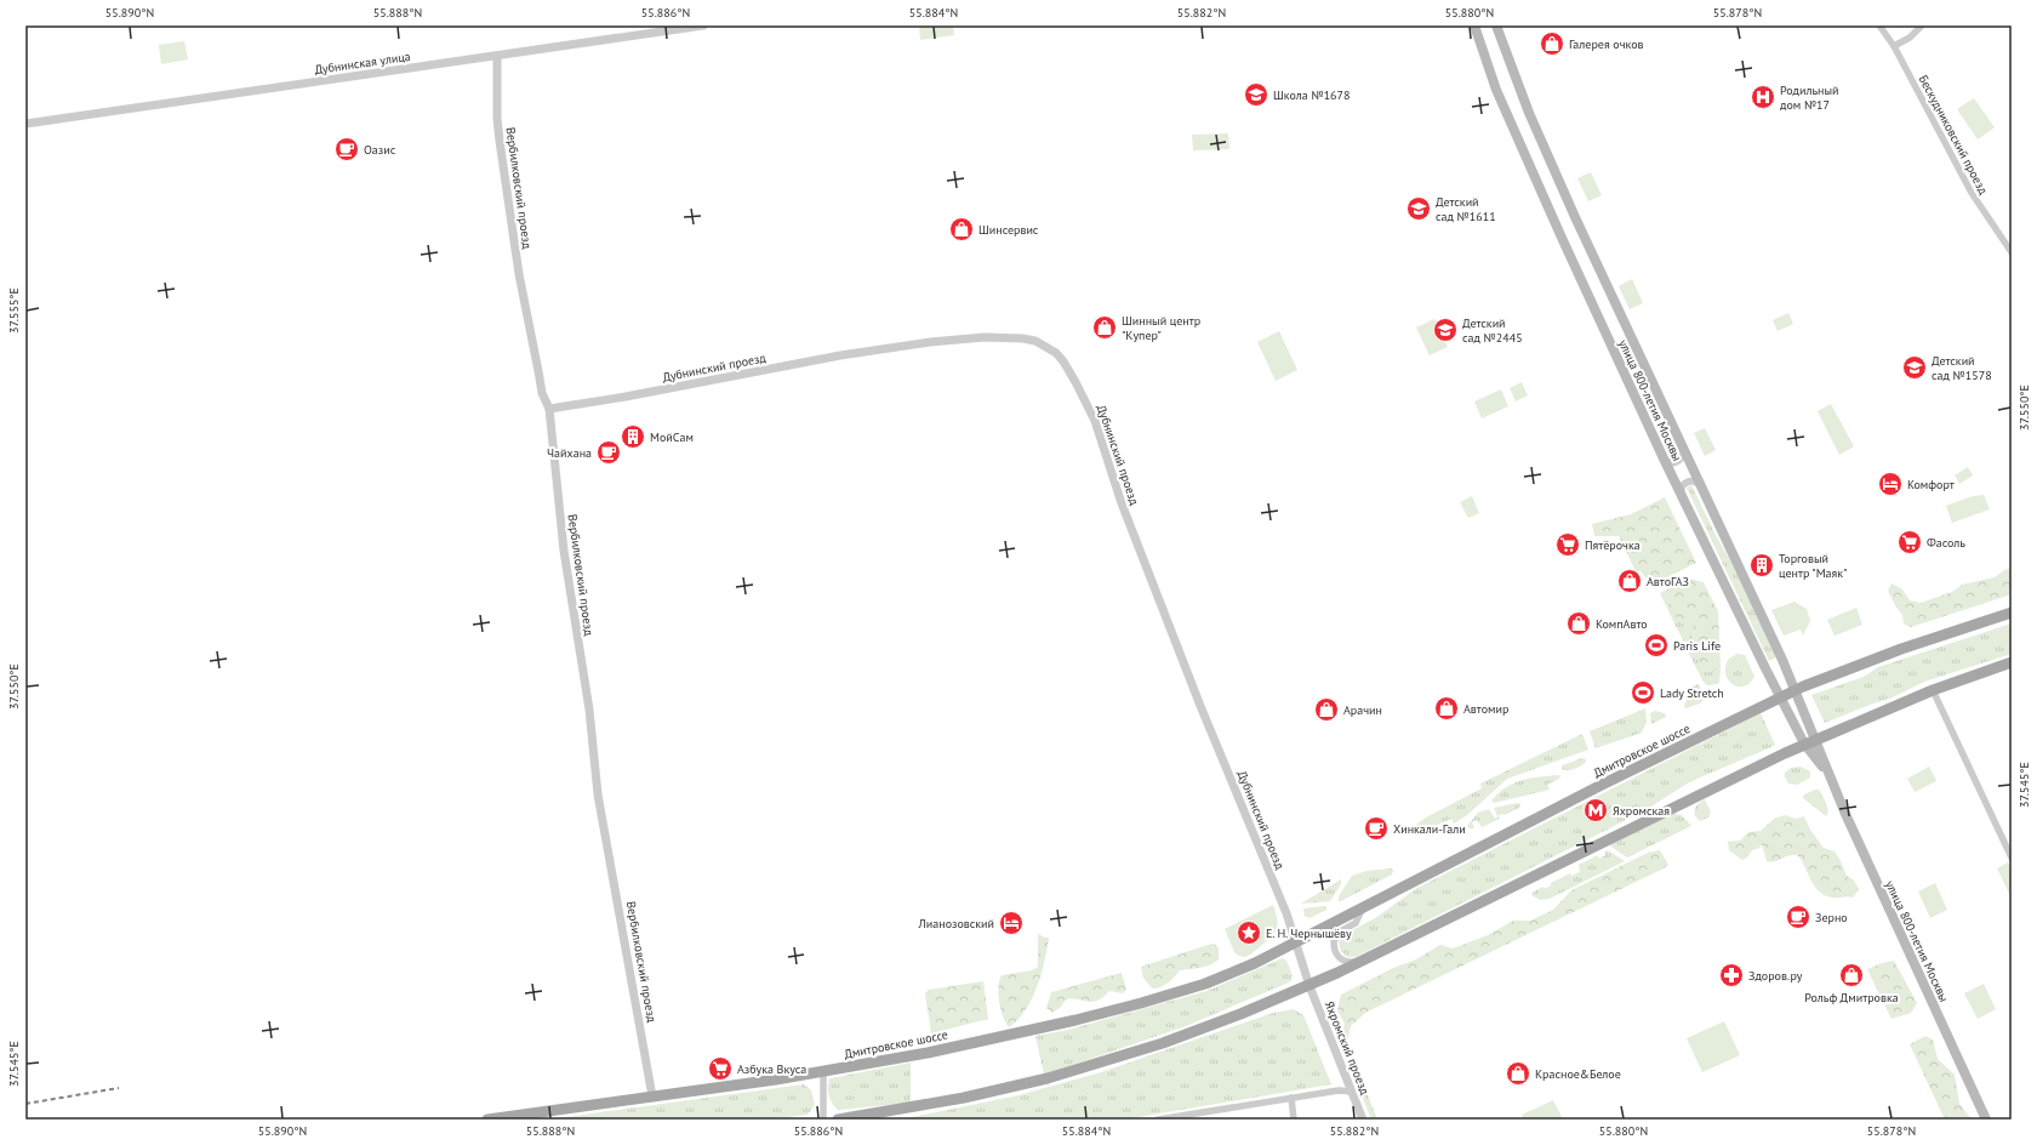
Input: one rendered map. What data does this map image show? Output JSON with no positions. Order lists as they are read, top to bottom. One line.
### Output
{"streets":{"main road":["улица 800-летия Москвы","Дмитровское шоссе"],"street":["Дубнинская улица","Бескудниковский проезд","Вербилковский проезд","Дубнинский проезд","Яхромский проезд"]},"crossings":[["Дубнинская улица","Вербилковский проезд"],["Вербилковский проезд","Дубнинский проезд"],["Вербилковский проезд","Дмитровское шоссе"],["Дубнинский проезд","Дмитровское шоссе"],["улица 800-летия Москвы","Дмитровское шоссе"]],"places":{"shop":["Галерея очков","Шинсервис","Шинный центр \"Купер\"","АвтоГАЗ","КомпАвто","Автомир","Арачин","Рольф Дмитровка","Красное&Белое"],"school or university":["Школа №1678","Детский сад №1611","Детский сад №2445","Детский сад №1578"],"hospital":["Родильный дом №17"],"cafe":["Оазис","Чайхана","Хинкали-Гали","Зерно"],"building":["МойСам","Торговый центр \"Маяк\""],"hotel":["Комфорт","Лианозовский"],"supermarket":["Фасоль","Пятёрочка","Азбука Вкуса"],"sports":["Paris Life","Lady Stretch"],"metro station":["Яхромская"],"place":["Е. Н. Чернышёву"],"pharmacy":["Здоров.ру"]},"coordinates":["55.890°N","55.888°N","55.886°N","55.884°N","55.882°N","55.880°N","55.878°N","37.555°E","37.550°E","37.545°E"]}
